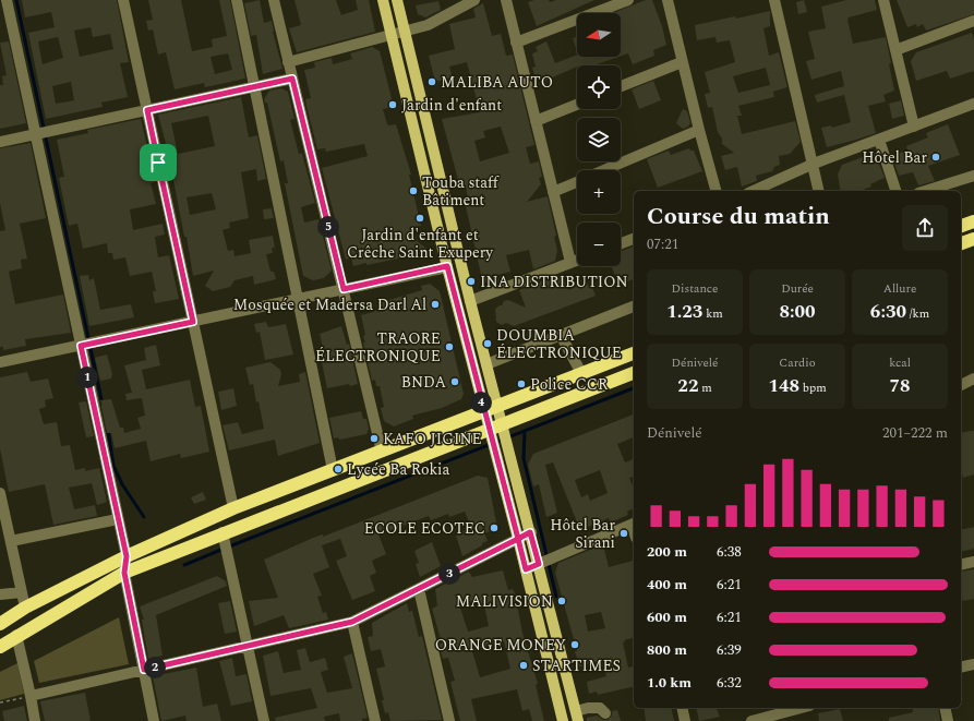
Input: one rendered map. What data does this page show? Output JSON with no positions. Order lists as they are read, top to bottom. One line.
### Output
{"places":["MALIBA AUTO","Jardin d'enfant","Hôtel Bar","Touba staff Bâtiment","Jardin d'enfant et Crêche Saint Exupery","INA DISTRIBUTION","Mosquée et Madersa Darl Al","DOUMBIA ÉLECTRONIQUE","TRAORE ÉLECTRONIQUE","BNDA","Police CCR","KAFO JIGINE","Lycée Ba Rokia","ECOLE ECOTEC","Hôtel Bar Sirani","MALIVISION","ORANGE MONEY","STARTIMES"],"north":"left","page":{"map_buttons":["+","−"],"heading":["Course du matin","07:21"],"pins":["5","1","4","3","2"],"stats":[["Distance","1.23 km"],["Durée","8:00"],["Allure","6:30 /km"],["Dénivelé","22 m"],["Cardio","148 bpm"],["kcal","78"]],"chart":["Dénivelé","201–222 m"],"list":[{"name":"200 m","note":"6:38"},{"name":"400 m","note":"6:21"},{"name":"600 m","note":"6:21"},{"name":"800 m","note":"6:39"},{"name":"1.0 km","note":"6:32"}]}}
